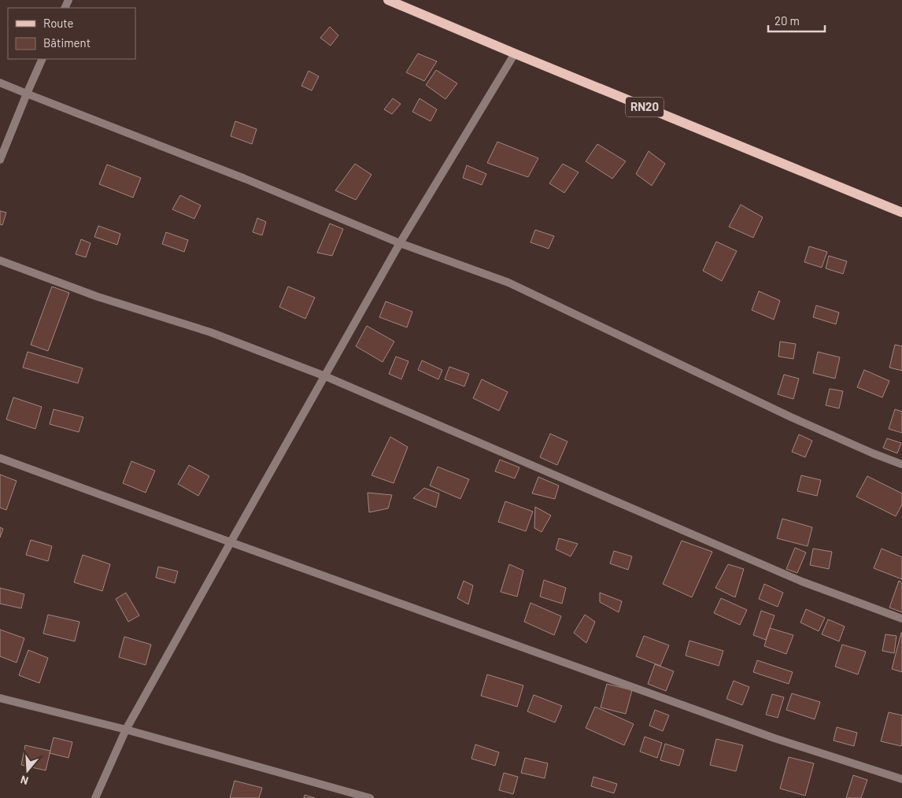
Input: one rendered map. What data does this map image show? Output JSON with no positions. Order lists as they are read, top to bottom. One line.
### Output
{"streets":{"main road":["RN20"]},"legend":["Route","Bâtiment"],"scale_bar":"20 m","north":"bottom"}
